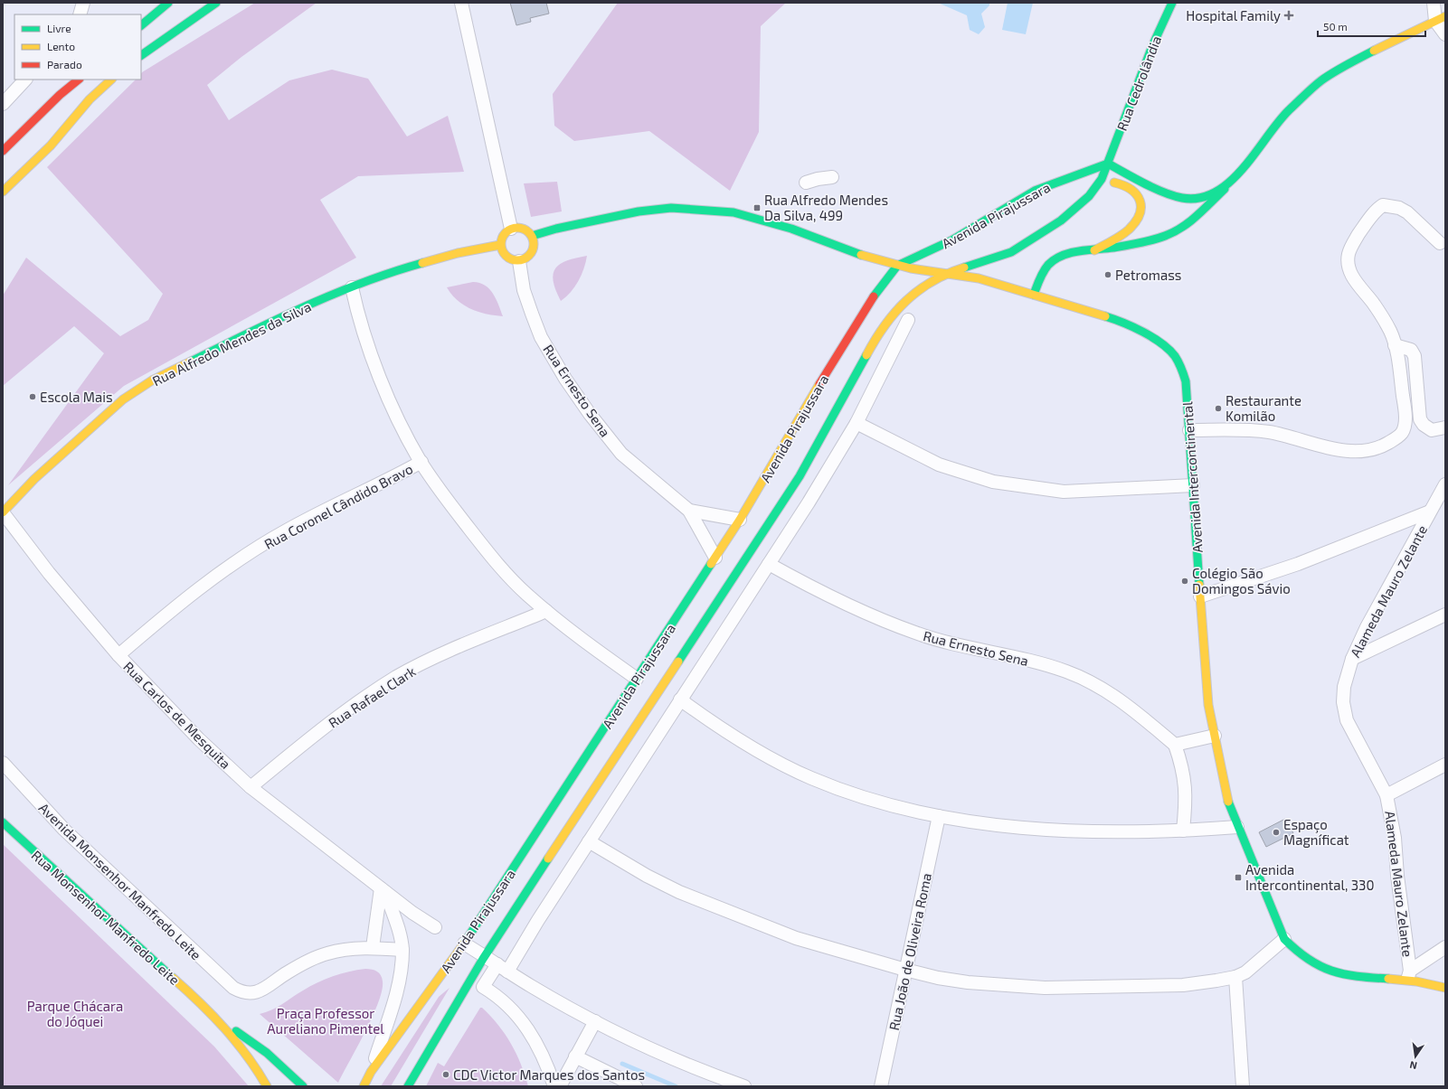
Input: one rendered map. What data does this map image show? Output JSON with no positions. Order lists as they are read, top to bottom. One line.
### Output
{"streets":{"main road":["Rua Cedrolândia","Avenida Pirajussara","Rua Alfredo Mendes da Silva","Avenida Intercontinental","Rua Monsenhor Manfredo Leite"],"street":["Rua Ernesto Sena","Rua Coronel Cândido Bravo","Alameda Mauro Zelante","Rua Rafael Clark","Rua Carlos de Mesquita","Avenida Monsenhor Manfredo Leite","Rua João de Oliveira Roma"]},"crossings":[["Rua Cedrolândia","Avenida Pirajussara"],["Avenida Pirajussara","Rua Ernesto Sena"],["Avenida Pirajussara","Avenida Intercontinental"],["Rua Alfredo Mendes da Silva","Rua Ernesto Sena"],["Rua Alfredo Mendes da Silva","Rua Carlos de Mesquita"],["Avenida Intercontinental","Alameda Mauro Zelante"],["Rua Coronel Cândido Bravo","Rua Carlos de Mesquita"],["Rua Rafael Clark","Rua Carlos de Mesquita"]],"parks":["Parque Chácara do Jóquei","Praça Professor Aureliano Pimentel"],"places":{"health":["Hospital Family"],"transit":["Rua Alfredo Mendes Da Silva, 499","Avenida Intercontinental, 330"],"other":["Petromass","Escola Mais","Restaurante Komilão","Colégio São Domingos Sávio","Espaço Magníficat","CDC Victor Marques dos Santos"]},"legend":["Livre","Lento","Parado"],"scale_bar":"50 m","north":"bottom"}
